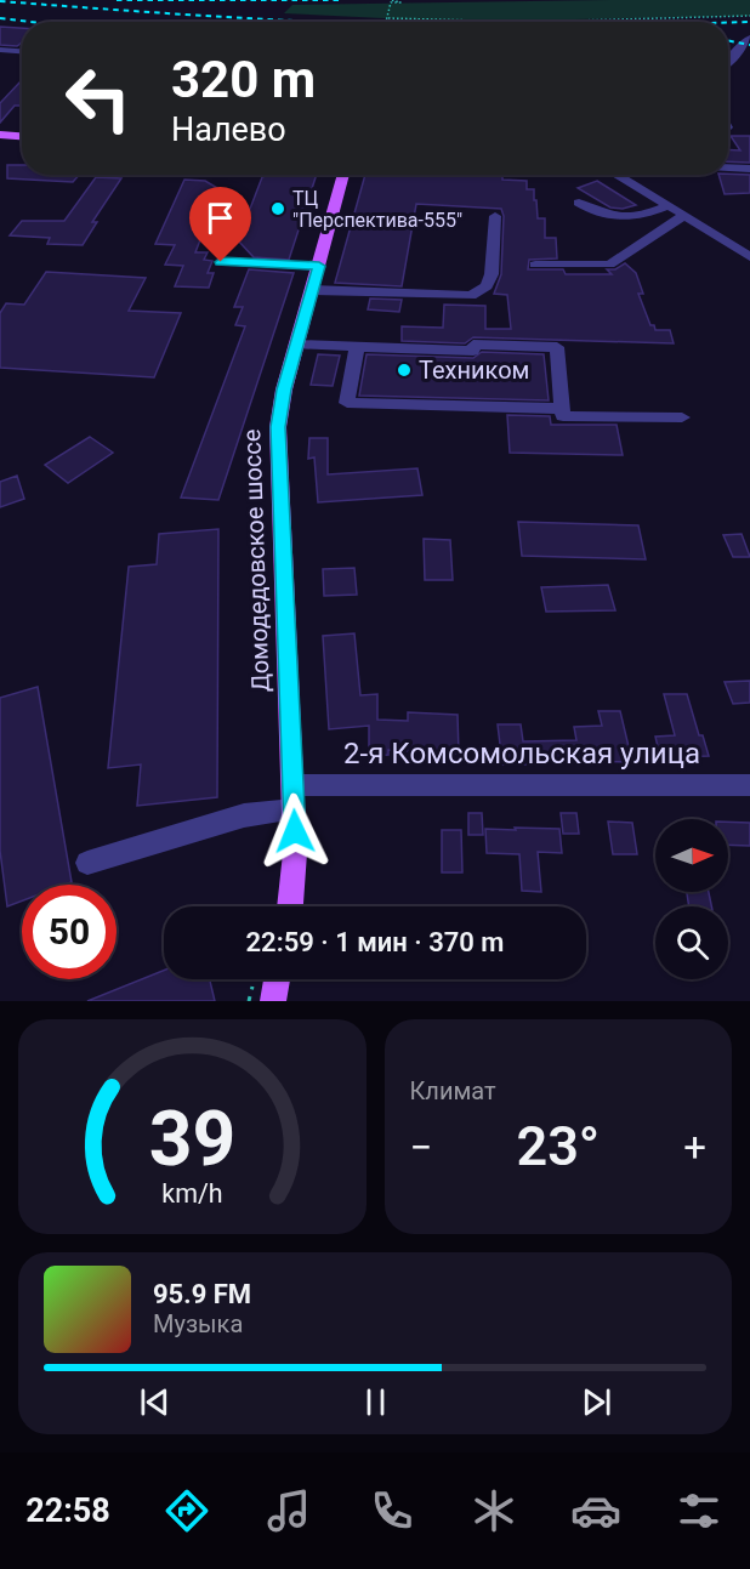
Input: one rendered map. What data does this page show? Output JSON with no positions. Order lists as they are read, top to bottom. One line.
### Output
{"streets":{"main road":["Домодедовское шоссе"],"street":["2-я Комсомольская улица"]},"crossings":[["Домодедовское шоссе","2-я Комсомольская улица"]],"places":["ТЦ \"Перспектива-555\"","Техником"],"north":"right","page":{"turn":["320 m","Налево"],"limit":"50","trip":"22:59 · 1 мин · 370 m","tile":"Климат","heat":["−","23°","+"],"song":["95.9 FM","Музыка"],"tabs":"22:58","gauge":["39","km/h"]}}
